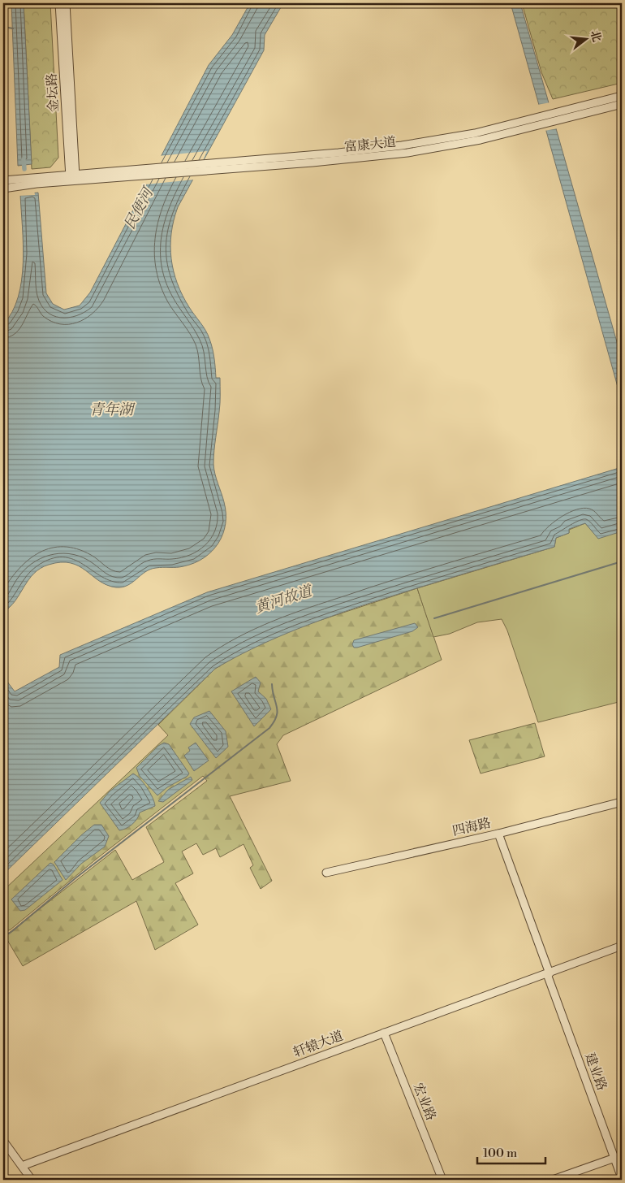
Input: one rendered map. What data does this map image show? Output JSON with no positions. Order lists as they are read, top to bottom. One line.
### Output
{"streets":{"street":["金坛路","富康大道","四海路","轩辕大道","建业路","宏业路"]},"crossings":[["四海路","建业路"],["轩辕大道","建业路"],["轩辕大道","宏业路"]],"water":["民便河","青年湖","黄河故道"],"scale_bar":"100 m","north":"right"}
